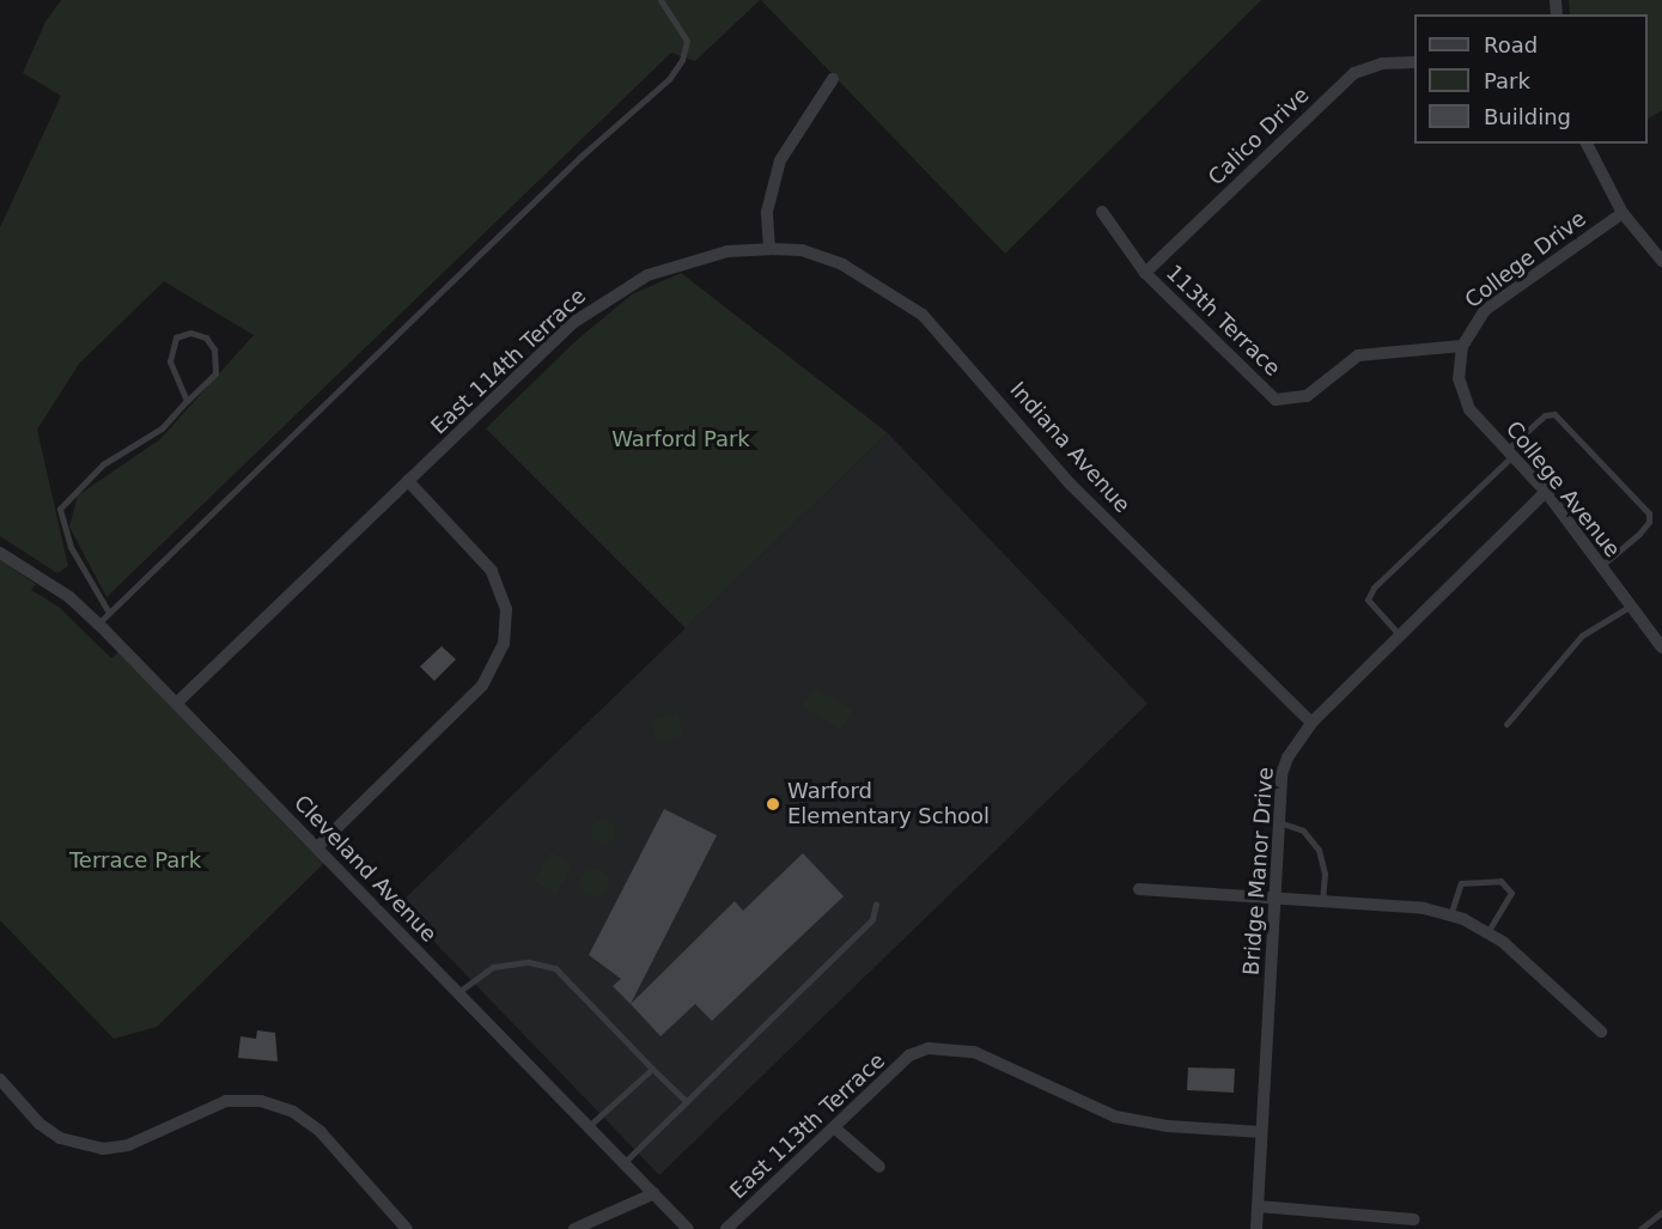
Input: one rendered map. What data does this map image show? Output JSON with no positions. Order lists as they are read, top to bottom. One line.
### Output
{"streets":{"street":["Calico Drive","College Drive","113th Terrace","East 114th Terrace","Indiana Avenue","College Avenue","Cleveland Avenue","Bridge Manor Drive","East 113th Terrace"]},"crossings":[["Calico Drive","113th Terrace"],["College Drive","113th Terrace"],["College Drive","College Avenue"],["113th Terrace","College Avenue"],["East 114th Terrace","Indiana Avenue"],["East 114th Terrace","Cleveland Avenue"],["Indiana Avenue","Bridge Manor Drive"],["College Avenue","Bridge Manor Drive"],["Bridge Manor Drive","East 113th Terrace"]],"parks":["Warford Park","Terrace Park"],"places":["Warford Elementary School"],"legend":["Road","Park","Building"]}
